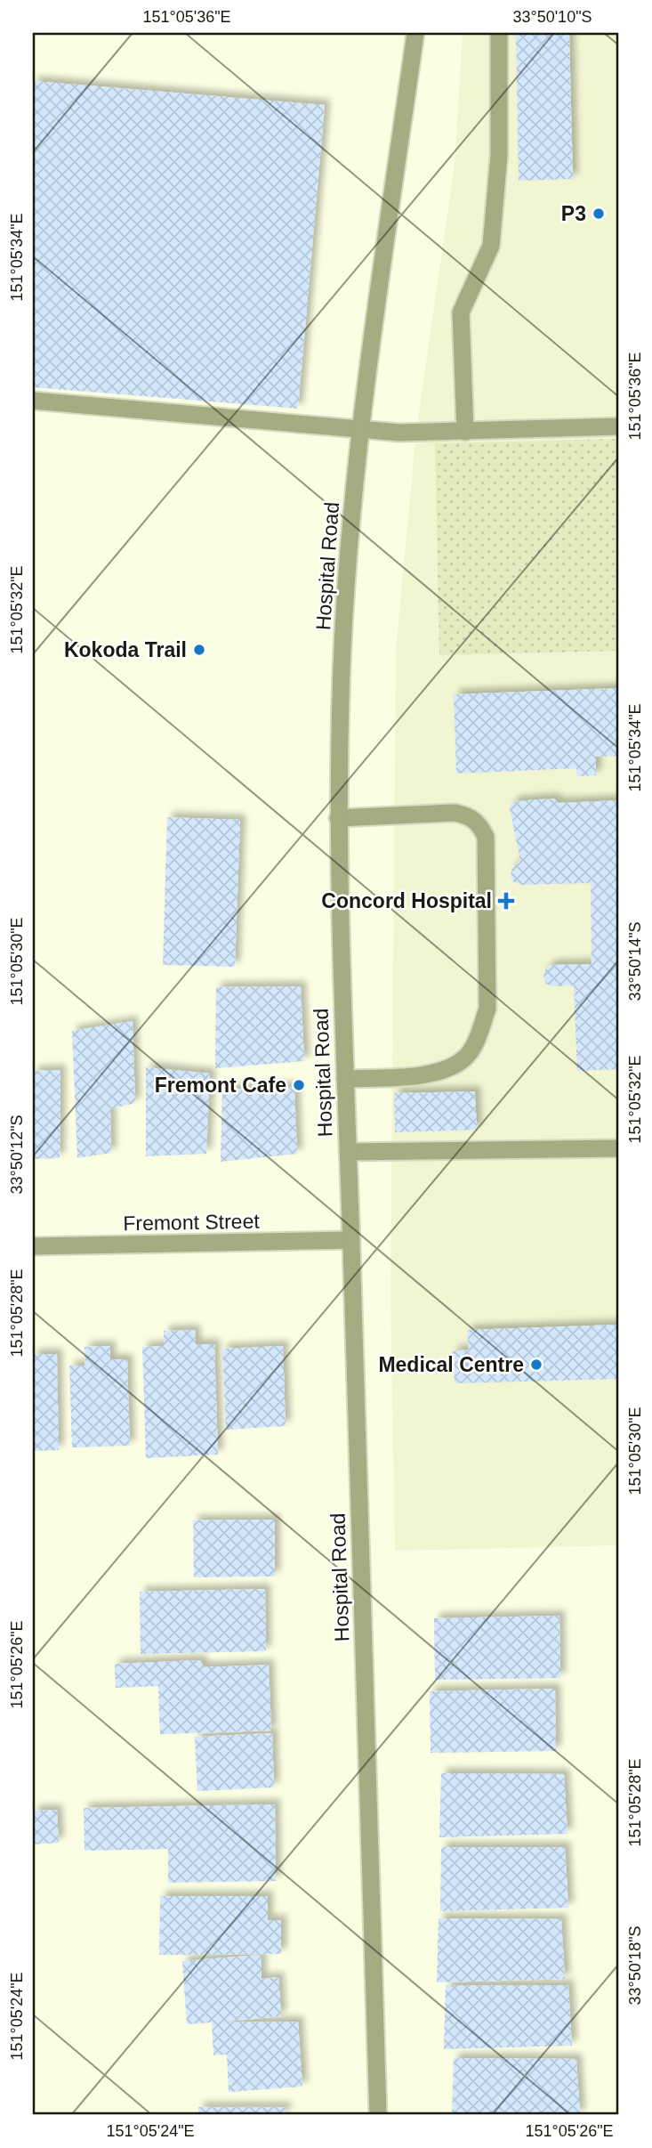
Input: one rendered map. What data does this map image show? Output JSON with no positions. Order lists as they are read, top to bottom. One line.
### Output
{"streets":{"street":["Hospital Road","Fremont Street"]},"crossings":[["Hospital Road","Fremont Street"]],"places":{"other":["P3","Kokoda Trail","Fremont Cafe","Medical Centre"],"health":["Concord Hospital"]},"coordinates":["151°05'36\"E","33°50'10\"S","151°05'34\"E","151°05'32\"E","151°05'30\"E","33°50'14\"S","33°50'12\"S","151°05'28\"E","151°05'26\"E","33°50'18\"S","151°05'24\"E"]}
